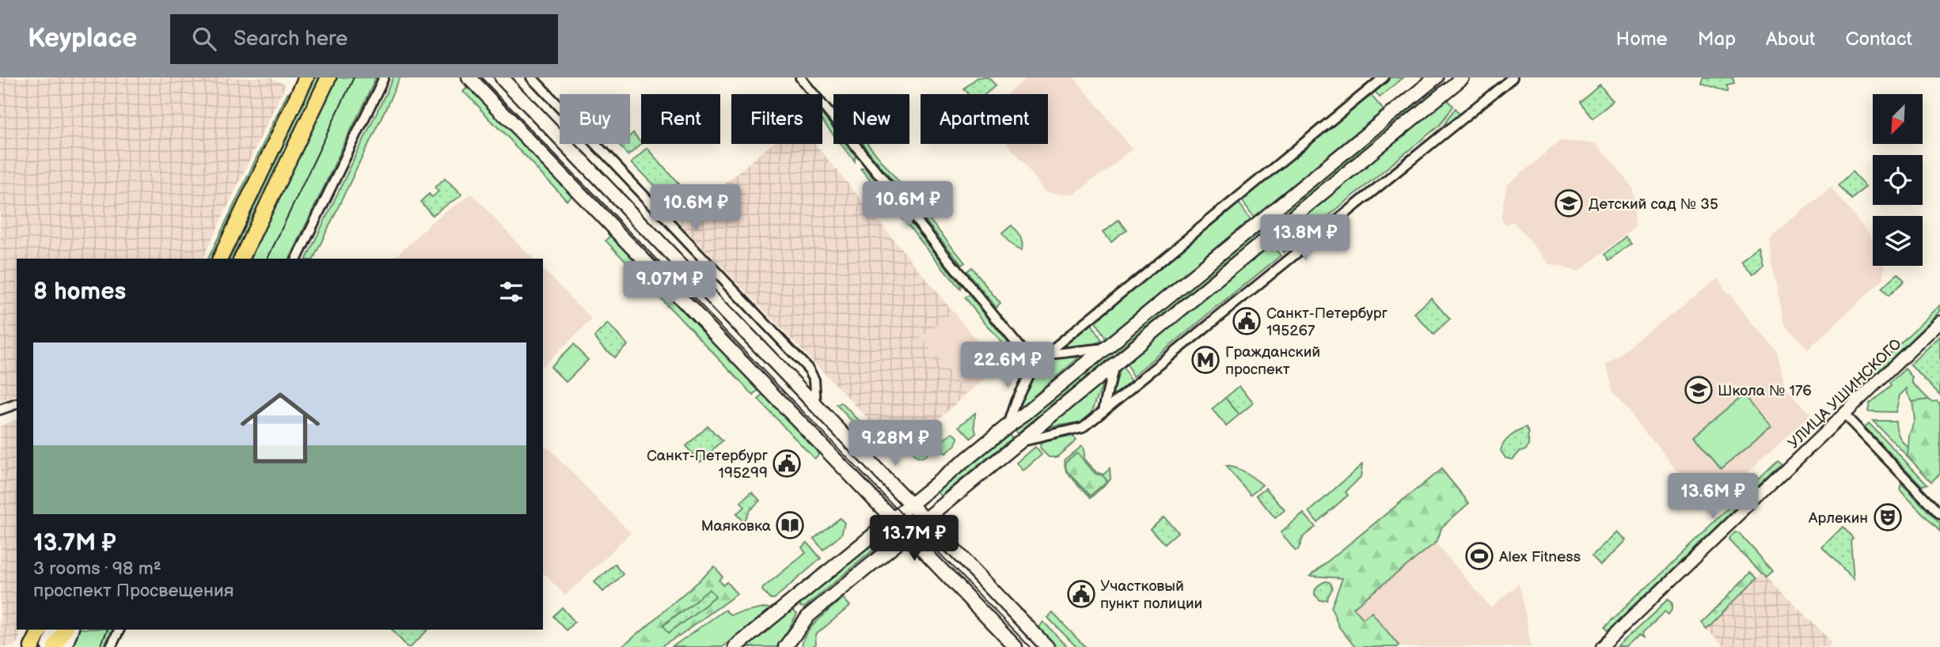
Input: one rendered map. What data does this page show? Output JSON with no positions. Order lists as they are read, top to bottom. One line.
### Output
{"streets":{"street":["УЛИЦА УШИНСКОГО"]},"places":{"school or university":["Детский сад № 35","Школа № 176"],"public building":["Санкт-Петербург 195267","Санкт-Петербург 195299","Участковый пункт полиции"],"metro station":["Гражданский проспект"],"theatre":["Арлекин"],"library":["Маяковка"],"sports":["Alex Fitness"]},"north":"bottom left","page":{"header":"Keyplace","search":"Search here","nav":["Home","Map","About","Contact"],"chip":["Buy","Rent","Filters","New","Apartment"],"price":["10.6M ₽","10.6M ₽","13.8M ₽","9.07M ₽","22.6M ₽","9.28M ₽","13.6M ₽","13.7M ₽"],"heading":"8 homes","list":[{"name":"13.7M ₽","note":"3 rooms · 98 m² · проспект Просвещения"}]}}
